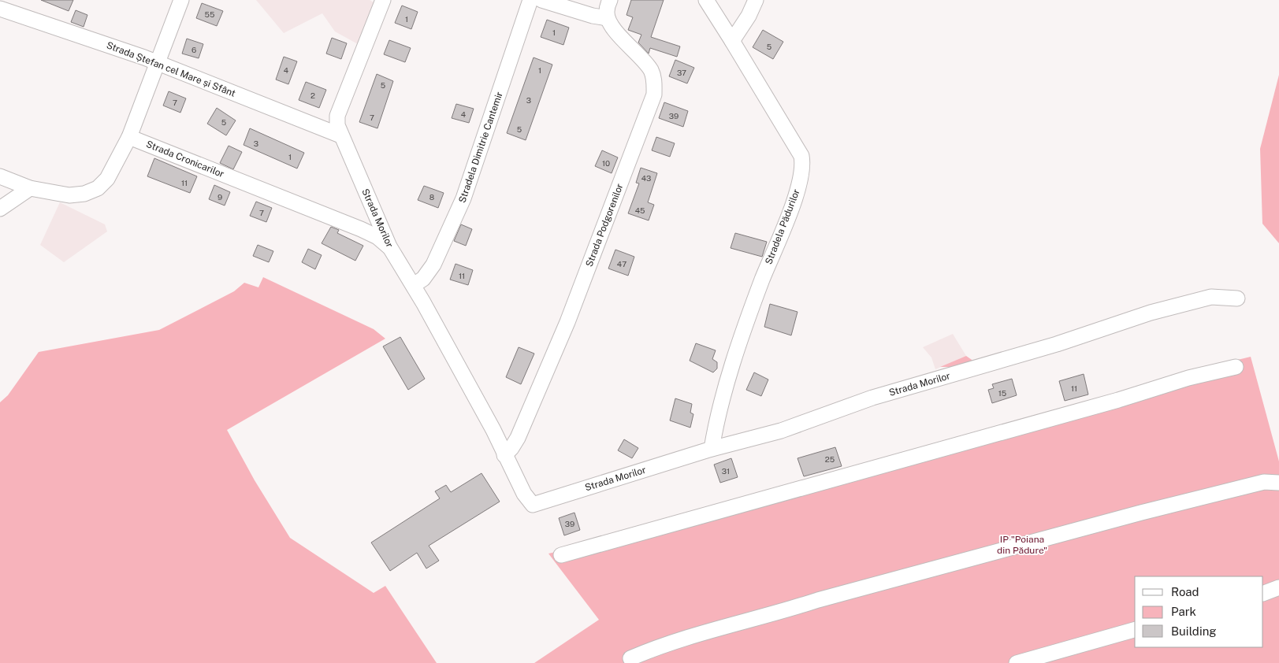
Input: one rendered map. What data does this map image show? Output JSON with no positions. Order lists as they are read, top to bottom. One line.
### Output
{"streets":{"street":["Strada Ștefan cel Mare și Sfânt","Stradela Dimitrie Cantemir","Strada Cronicarilor","Strada Morilor","Strada Podgorenilor","Stradela Pădurilor"]},"crossings":[["Strada Ștefan cel Mare și Sfânt","Strada Morilor"],["Stradela Dimitrie Cantemir","Strada Morilor"],["Strada Cronicarilor","Strada Morilor"],["Strada Morilor","Strada Podgorenilor"],["Strada Morilor","Stradela Pădurilor"]],"parks":["IP \"Poiana din Pădure\""],"house_numbers":["55","1","1","5","6","4","1","37","5","2","3","7","4","39","7","5","5","3","1","10","43","11","9","8","45","7","47","11","11","15","25","31","39"],"legend":["Road","Park","Building"]}
